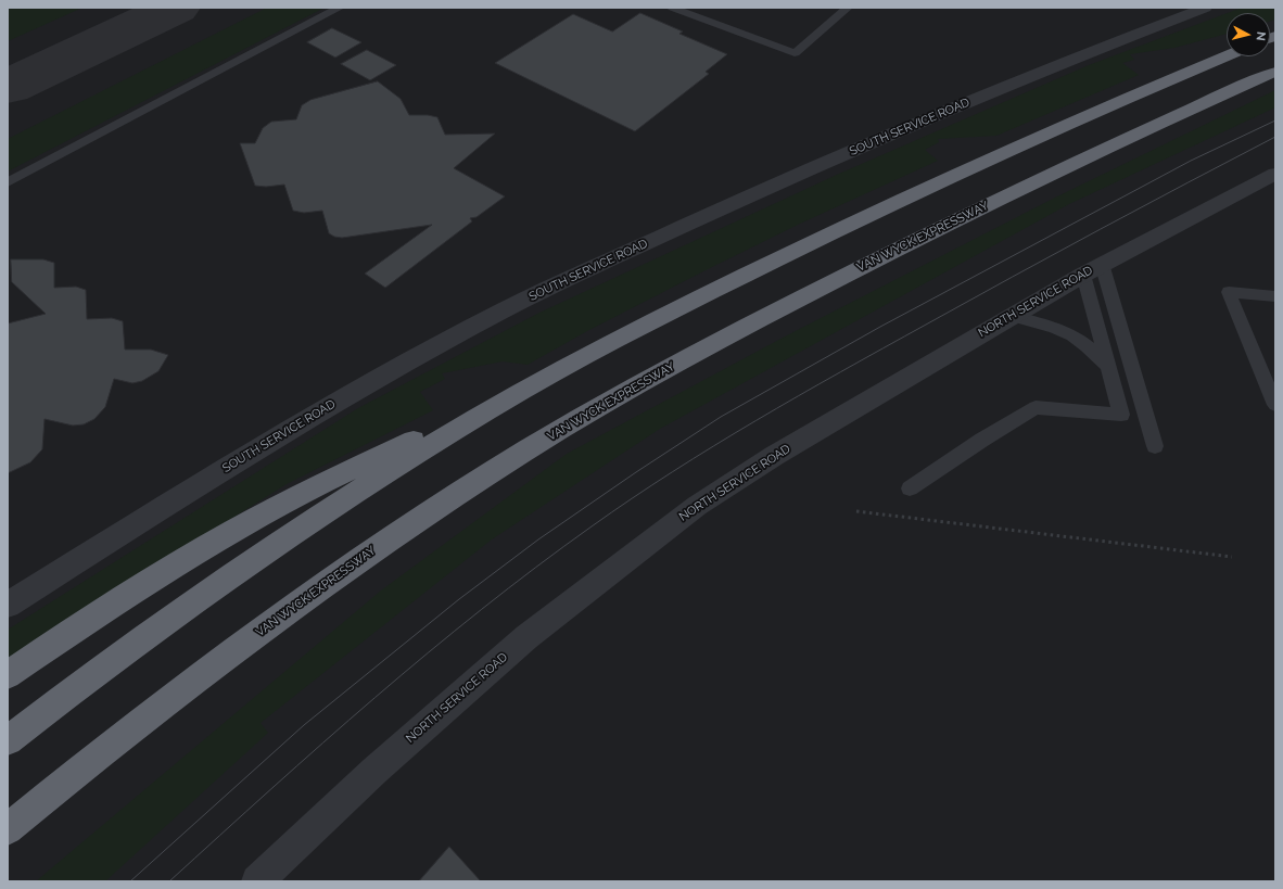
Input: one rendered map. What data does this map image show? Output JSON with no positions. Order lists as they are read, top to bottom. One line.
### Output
{"streets":{"highway":["VAN WYCK EXPRESSWAY"],"street":["SOUTH SERVICE ROAD","NORTH SERVICE ROAD"]},"north":"right"}
